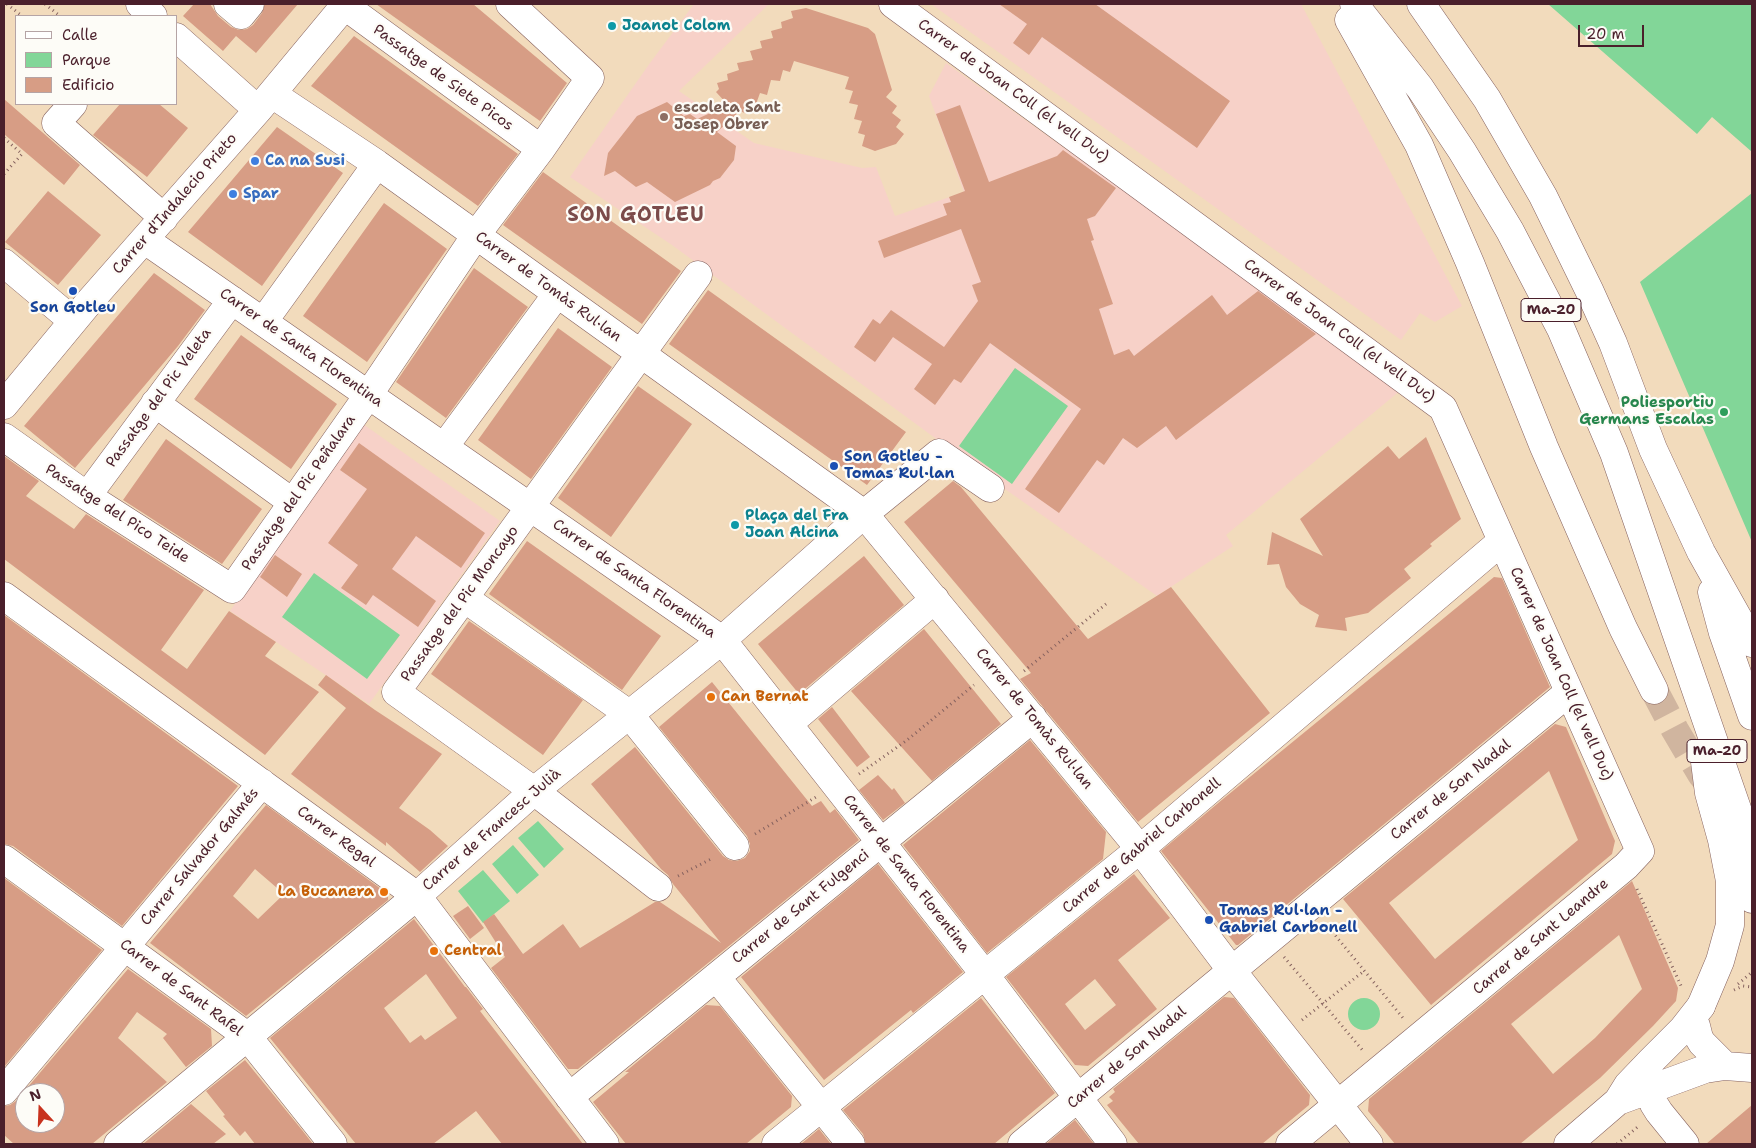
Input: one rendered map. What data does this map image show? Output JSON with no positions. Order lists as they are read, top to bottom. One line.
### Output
{"streets":{"main road":["Passatge de Siete Picos","Carrer de Joan Coll (el vell Duc)","Carrer d'Indalecio Prieto","Carrer de Tomàs Rul·lan","Ma-20","Carrer de Santa Florentina","Passatge del Pic Veleta","Passatge del Pic Peñalara","Passatge del Pico Teide","Passatge del Pic Moncayo","Carrer de Son Nadal","Carrer de Francesc Julià","Carrer Regal","Carrer de Gabriel Carbonell","Carrer Salvador Galmés","Carrer de Sant Fulgenci","Carrer de Sant Leandre","Carrer de Sant Rafel"]},"crossings":[["Passatge de Siete Picos","Carrer d'Indalecio Prieto"],["Passatge de Siete Picos","Passatge del Pic Peñalara"],["Carrer de Joan Coll (el vell Duc)","Carrer de Son Nadal"],["Carrer de Joan Coll (el vell Duc)","Carrer de Gabriel Carbonell"],["Carrer de Joan Coll (el vell Duc)","Carrer de Sant Leandre"],["Carrer d'Indalecio Prieto","Carrer de Tomàs Rul·lan"],["Carrer d'Indalecio Prieto","Carrer de Santa Florentina"],["Carrer de Tomàs Rul·lan","Passatge del Pic Peñalara"],["Carrer de Tomàs Rul·lan","Passatge del Pic Moncayo"],["Carrer de Tomàs Rul·lan","Carrer de Son Nadal"],["Carrer de Tomàs Rul·lan","Carrer de Francesc Julià"],["Carrer de Tomàs Rul·lan","Carrer de Gabriel Carbonell"],["Carrer de Tomàs Rul·lan","Carrer de Sant Fulgenci"],["Carrer de Santa Florentina","Passatge del Pic Veleta"],["Carrer de Santa Florentina","Passatge del Pic Peñalara"],["Carrer de Santa Florentina","Passatge del Pic Moncayo"],["Carrer de Santa Florentina","Carrer de Son Nadal"],["Carrer de Santa Florentina","Carrer de Francesc Julià"],["Carrer de Santa Florentina","Carrer de Gabriel Carbonell"],["Carrer de Santa Florentina","Carrer de Sant Fulgenci"],["Passatge del Pic Veleta","Passatge del Pico Teide"],["Passatge del Pic Peñalara","Passatge del Pico Teide"],["Passatge del Pic Moncayo","Carrer de Francesc Julià"],["Carrer de Francesc Julià","Carrer Regal"],["Carrer de Francesc Julià","Carrer de Sant Rafel"],["Carrer Regal","Carrer Salvador Galmés"],["Carrer Regal","Carrer de Sant Fulgenci"],["Carrer Salvador Galmés","Carrer de Sant Rafel"]],"districts":["SON GOTLEU"],"places":["Joanot Colom","escoleta Sant Josep Obrer","Ca na Susi","Spar","Son Gotleu","Poliesportiu Germans Escalas","Son Gotleu - Tomas Rul·lan","Plaça del Fra Joan Alcina","Can Bernat","La Bucanera","Tomas Rul·lan - Gabriel Carbonell","Central"],"legend":["Calle","Parque","Edificio"],"scale_bar":"20 m","north":"top"}
